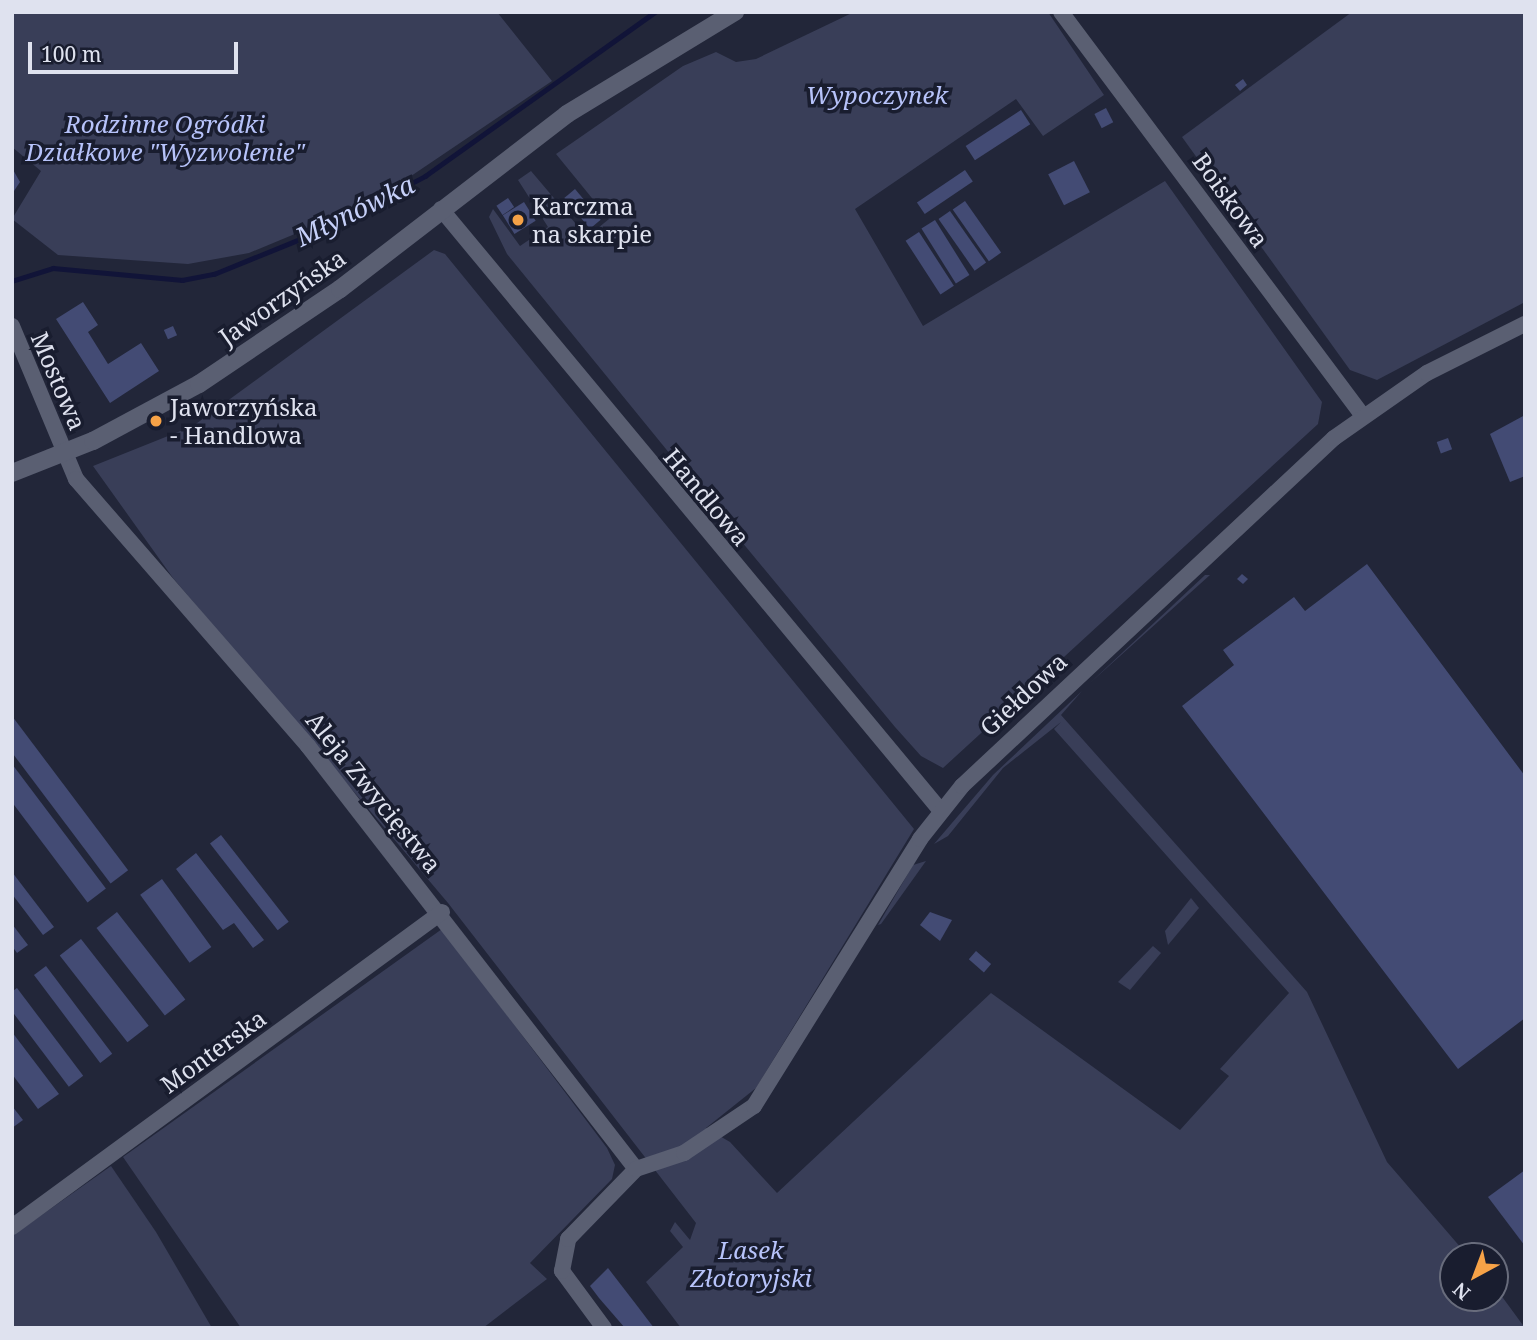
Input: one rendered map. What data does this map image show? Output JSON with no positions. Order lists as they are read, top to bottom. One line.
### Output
{"streets":{"street":["Boiskowa","Jaworzyńska","Mostowa","Handlowa","Giełdowa","Aleja Zwycięstwa","Monterska"]},"crossings":[["Boiskowa","Giełdowa"],["Jaworzyńska","Mostowa"],["Jaworzyńska","Handlowa"],["Jaworzyńska","Aleja Zwycięstwa"],["Mostowa","Aleja Zwycięstwa"],["Handlowa","Giełdowa"],["Giełdowa","Aleja Zwycięstwa"],["Aleja Zwycięstwa","Monterska"]],"water":["Młynówka"],"parks":["Wypoczynek","Rodzinne Ogródki Działkowe \"Wyzwolenie\"","Lasek Złotoryjski"],"places":["Karczma na skarpie","Jaworzyńska - Handlowa"],"scale_bar":"100 m","north":"bottom left"}
